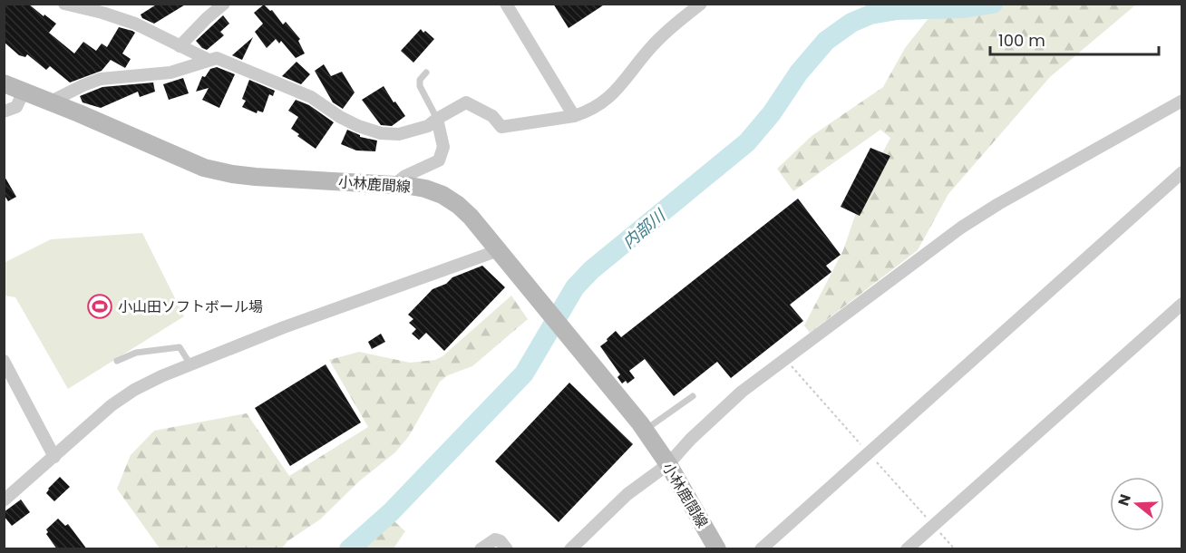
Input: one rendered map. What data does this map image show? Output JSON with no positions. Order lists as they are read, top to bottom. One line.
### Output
{"streets":{"main road":["小林鹿間線"]},"water":["内部川"],"places":{"sports":["小山田ソフトボール場"]},"scale_bar":"100 m","north":"left"}
